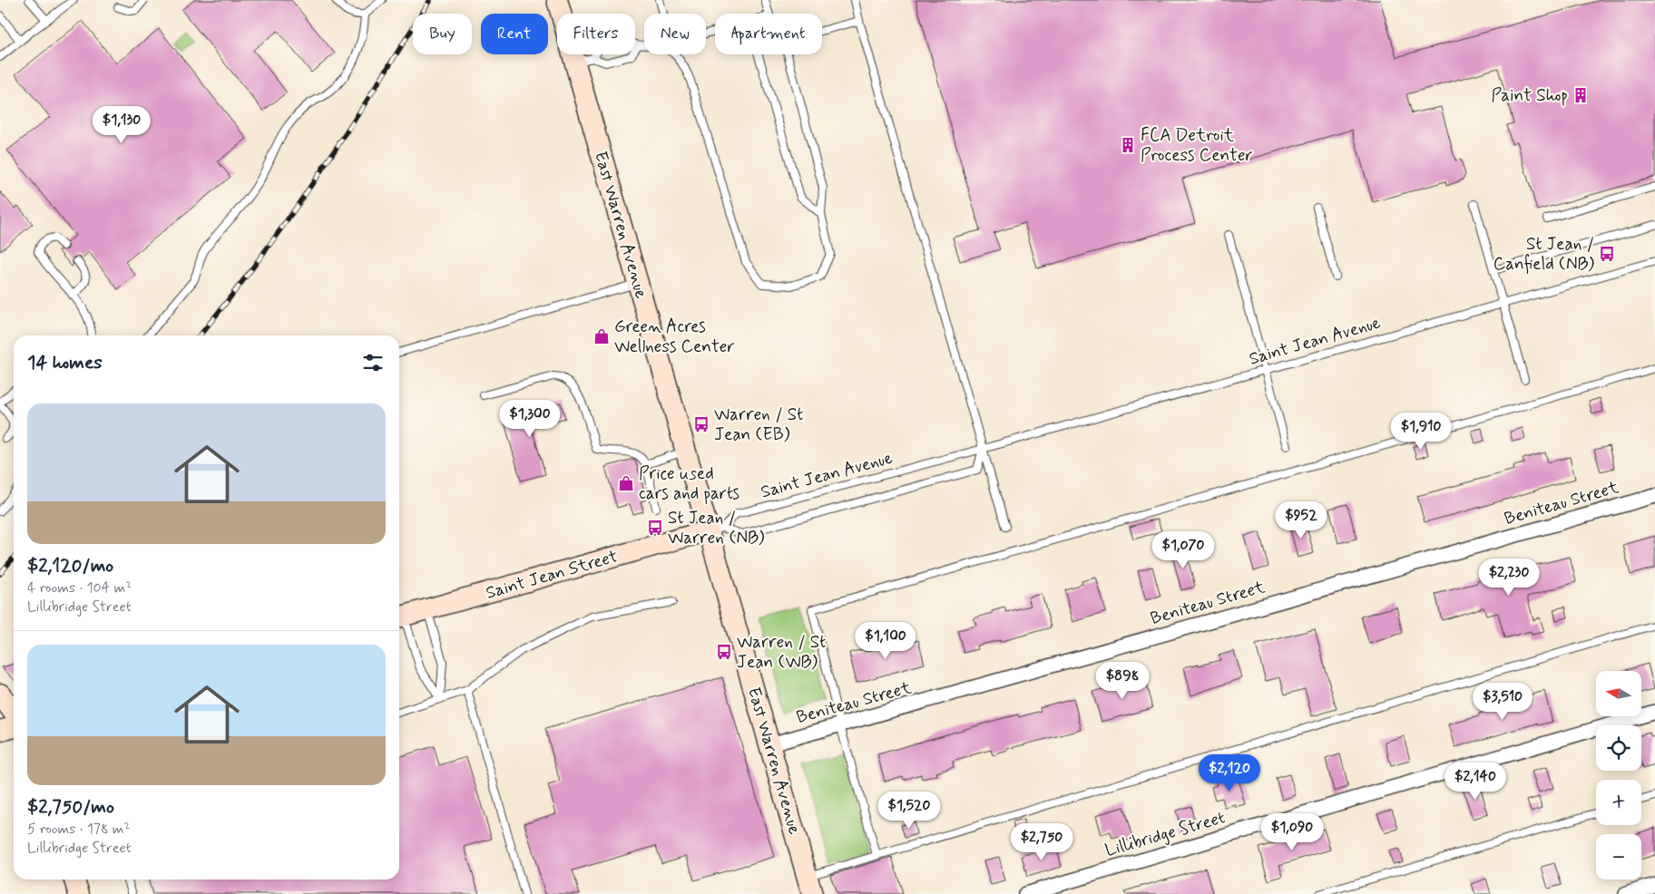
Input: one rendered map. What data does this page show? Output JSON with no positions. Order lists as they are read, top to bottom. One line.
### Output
{"streets":{"main road":["East Warren Avenue","Saint Jean Street"],"street":["Beniteau Street","Lillibridge Street"],"lane":["Saint Jean Avenue"]},"crossings":[["East Warren Avenue","Saint Jean Avenue"],["East Warren Avenue","Beniteau Street"],["East Warren Avenue","Saint Jean Street"],["Saint Jean Avenue","Saint Jean Street"]],"places":{"building":["Paint Shop","FCA Detroit Process Center"],"bus stop":["St Jean / Canfield (NB)","Warren / St Jean (EB)","St Jean / Warren (NB)","Warren / St Jean (WB)"],"shop":["Green Acres Wellness Center","Price used cars and parts"]},"north":"left","page":{"chip":["Buy","Rent","Filters","New","Apartment"],"price":["$1,130","$1,300","$1,910","$952","$1,070","$2,230","$1,100","$898","$3,510","$2,120","$2,140","$1,520","$1,090","$2,750"],"heading":"14 homes","list":[{"name":"$2,120/mo","note":"4 rooms · 104 m² · Lillibridge Street"},{"name":"$2,750/mo","note":"5 rooms · 178 m² · Lillibridge Street"}],"map_buttons":["+","−"]}}
